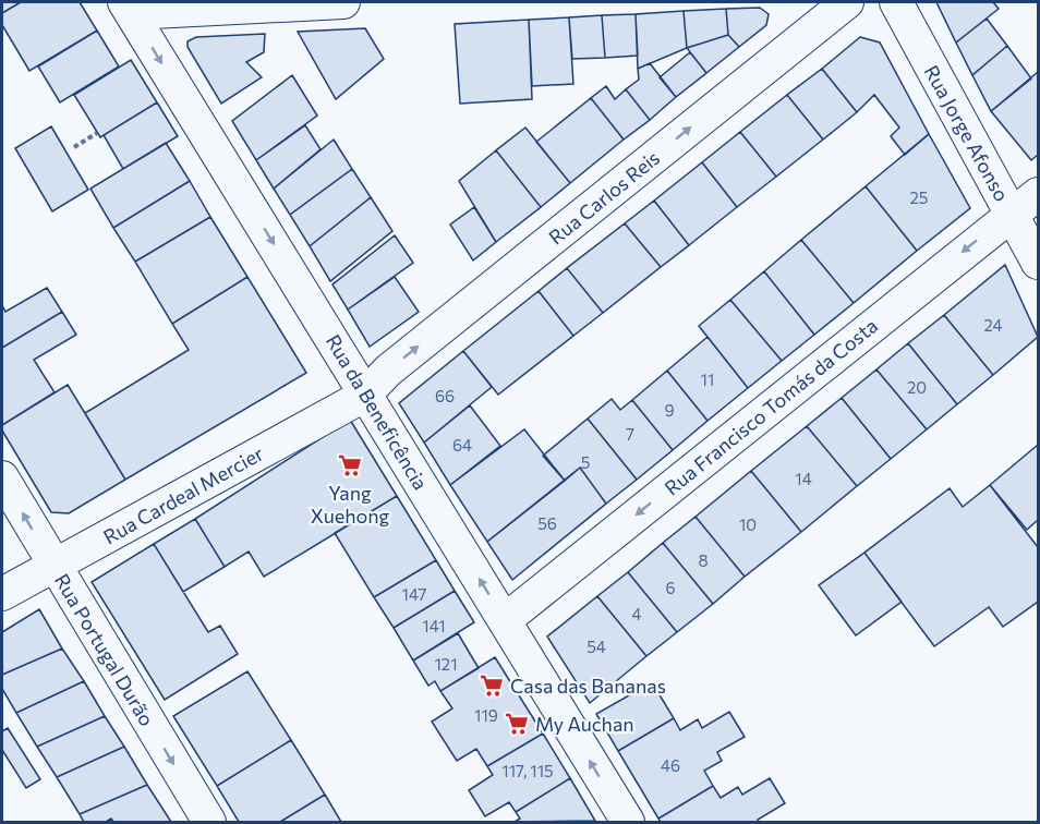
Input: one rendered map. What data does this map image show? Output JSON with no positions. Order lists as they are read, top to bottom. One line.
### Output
{"streets":{"street":["Rua Jorge Afonso","Rua Carlos Reis","Rua Francisco Tomás da Costa","Rua da Beneficência","Rua Cardeal Mercier","Rua Portugal Durão"]},"crossings":[["Rua Jorge Afonso","Rua Francisco Tomás da Costa"],["Rua Carlos Reis","Rua da Beneficência"],["Rua Carlos Reis","Rua Cardeal Mercier"],["Rua Francisco Tomás da Costa","Rua da Beneficência"],["Rua da Beneficência","Rua Cardeal Mercier"],["Rua Cardeal Mercier","Rua Portugal Durão"]],"one_way":["Rua Carlos Reis","Rua Francisco Tomás da Costa"],"places":{"supermarket":["Yang Xuehong","Casa das Bananas","My Auchan"]},"house_numbers":["25","24","11","20","66","9","7","64","5","14","56","10","8","6","147","4","141","54","121","119","46","117, 115"]}
